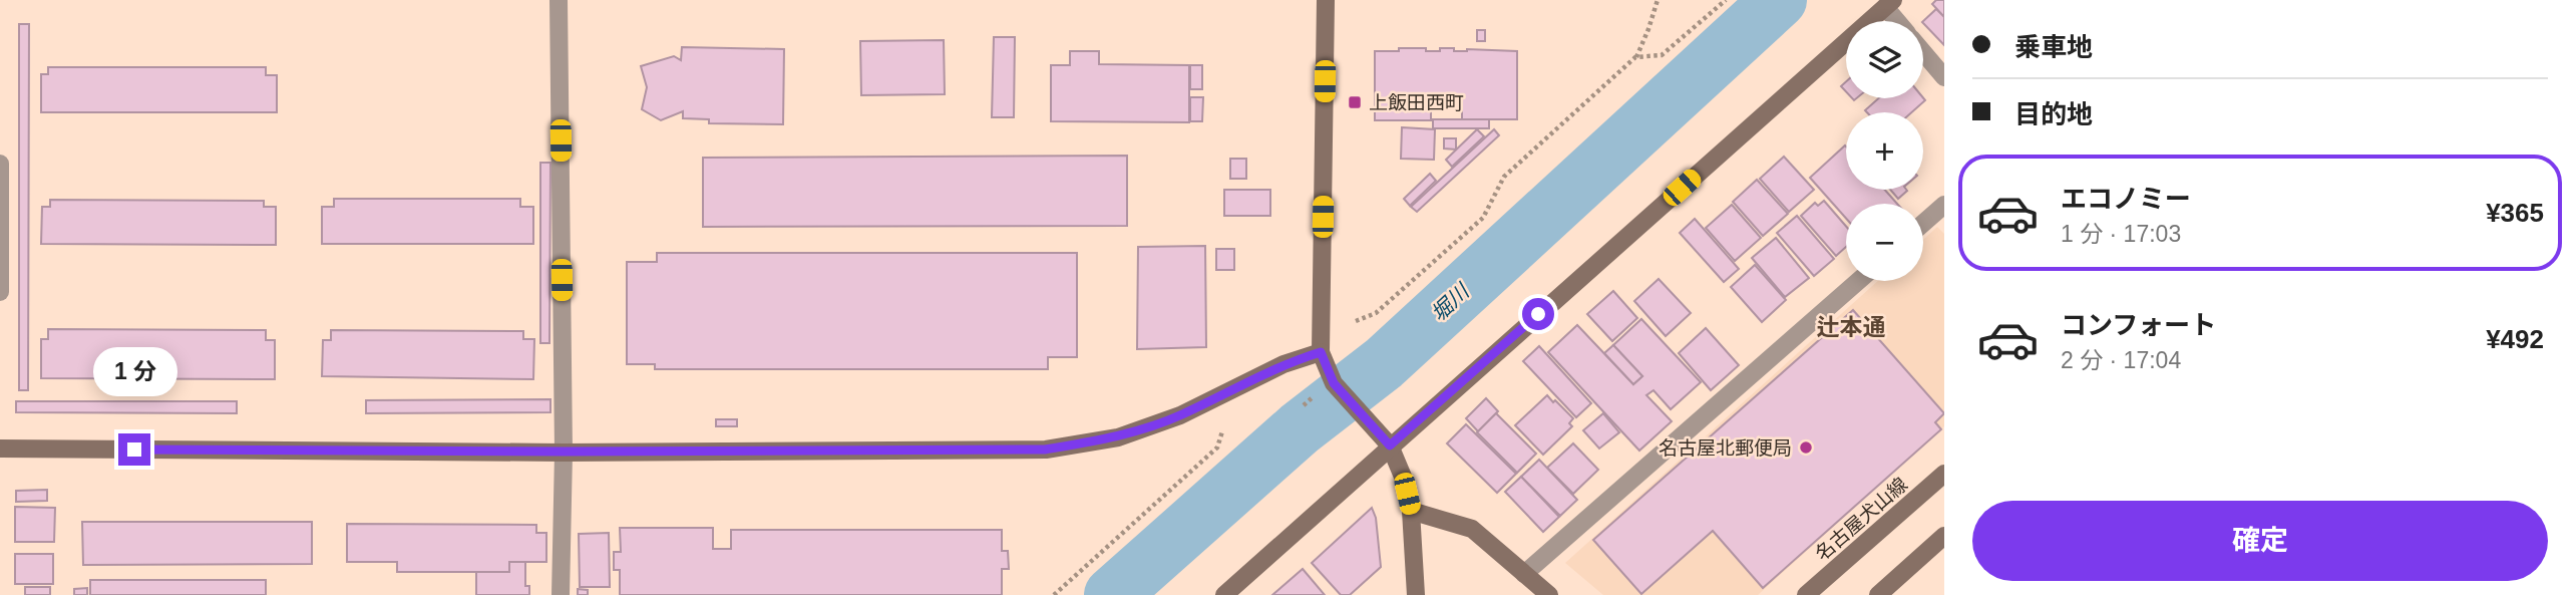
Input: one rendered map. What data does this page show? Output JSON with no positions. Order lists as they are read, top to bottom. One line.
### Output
{"streets":{"street":["名古屋犬山線"]},"districts":["辻本通"],"water":["堀川"],"places":{"transit":["上飯田西町"],"other":["名古屋北郵便局"]},"page":{"banner":["乗車地","目的地"],"map_buttons":["+","−"],"list":[{"name":"エコノミー","note":"1 分 · 17:03","value":"¥365"},{"name":"コンフォート","note":"2 分 · 17:04","value":"¥492"}],"bubble":"1 分","buttons":"確定"}}
